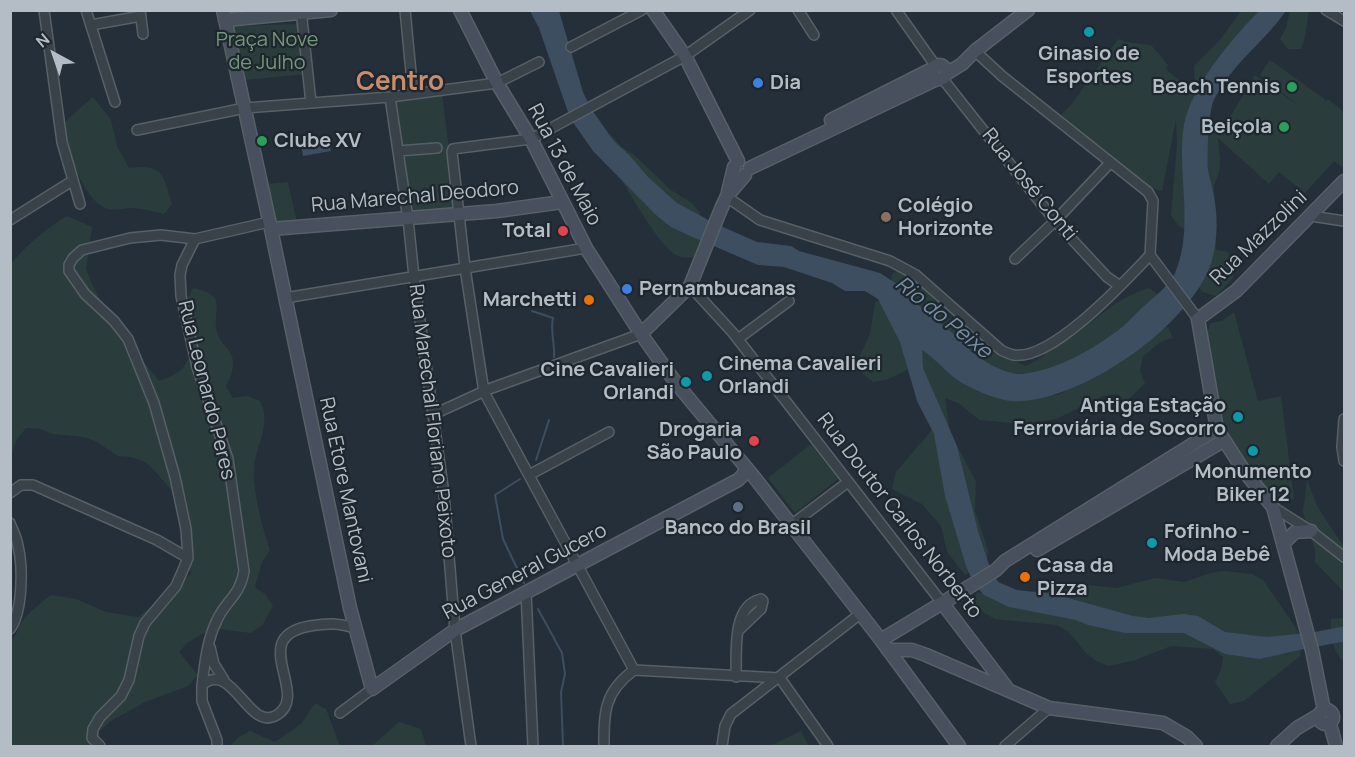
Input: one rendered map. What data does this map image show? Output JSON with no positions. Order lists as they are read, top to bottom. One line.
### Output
{"streets":{"street":["Rua 13 de Maio","Rua José Conti","Rua Marechal Deodoro","Rua Mazzolini","Rua Leonardo Peres","Rua Marechal Floriano Peixoto","Rua Etore Mantovani","Rua Doutor Carlos Norberto","Rua General Gucero"]},"crossings":[["Rua 13 de Maio","Rua Marechal Deodoro"],["Rua 13 de Maio","Rua General Gucero"],["Rua Marechal Deodoro","Rua Marechal Floriano Peixoto"],["Rua Marechal Deodoro","Rua Etore Mantovani"],["Rua Marechal Floriano Peixoto","Rua General Gucero"],["Rua Etore Mantovani","Rua General Gucero"]],"districts":["Centro"],"water":["Rio do Peixe"],"parks":["Praça Nove de Julho"],"places":["Ginasio de Esportes","Dia","Beach Tennis","Beiçola","Clube XV","Colégio Horizonte","Total","Pernambucanas","Marchetti","Cinema Cavalieri Orlandi","Cine Cavalieri Orlandi","Antiga Estação Ferroviária de Socorro","Drogaria São Paulo","Monumento Biker 12","Banco do Brasil","Fofinho - Moda Bebê","Casa da Pizza"],"north":"top left"}
